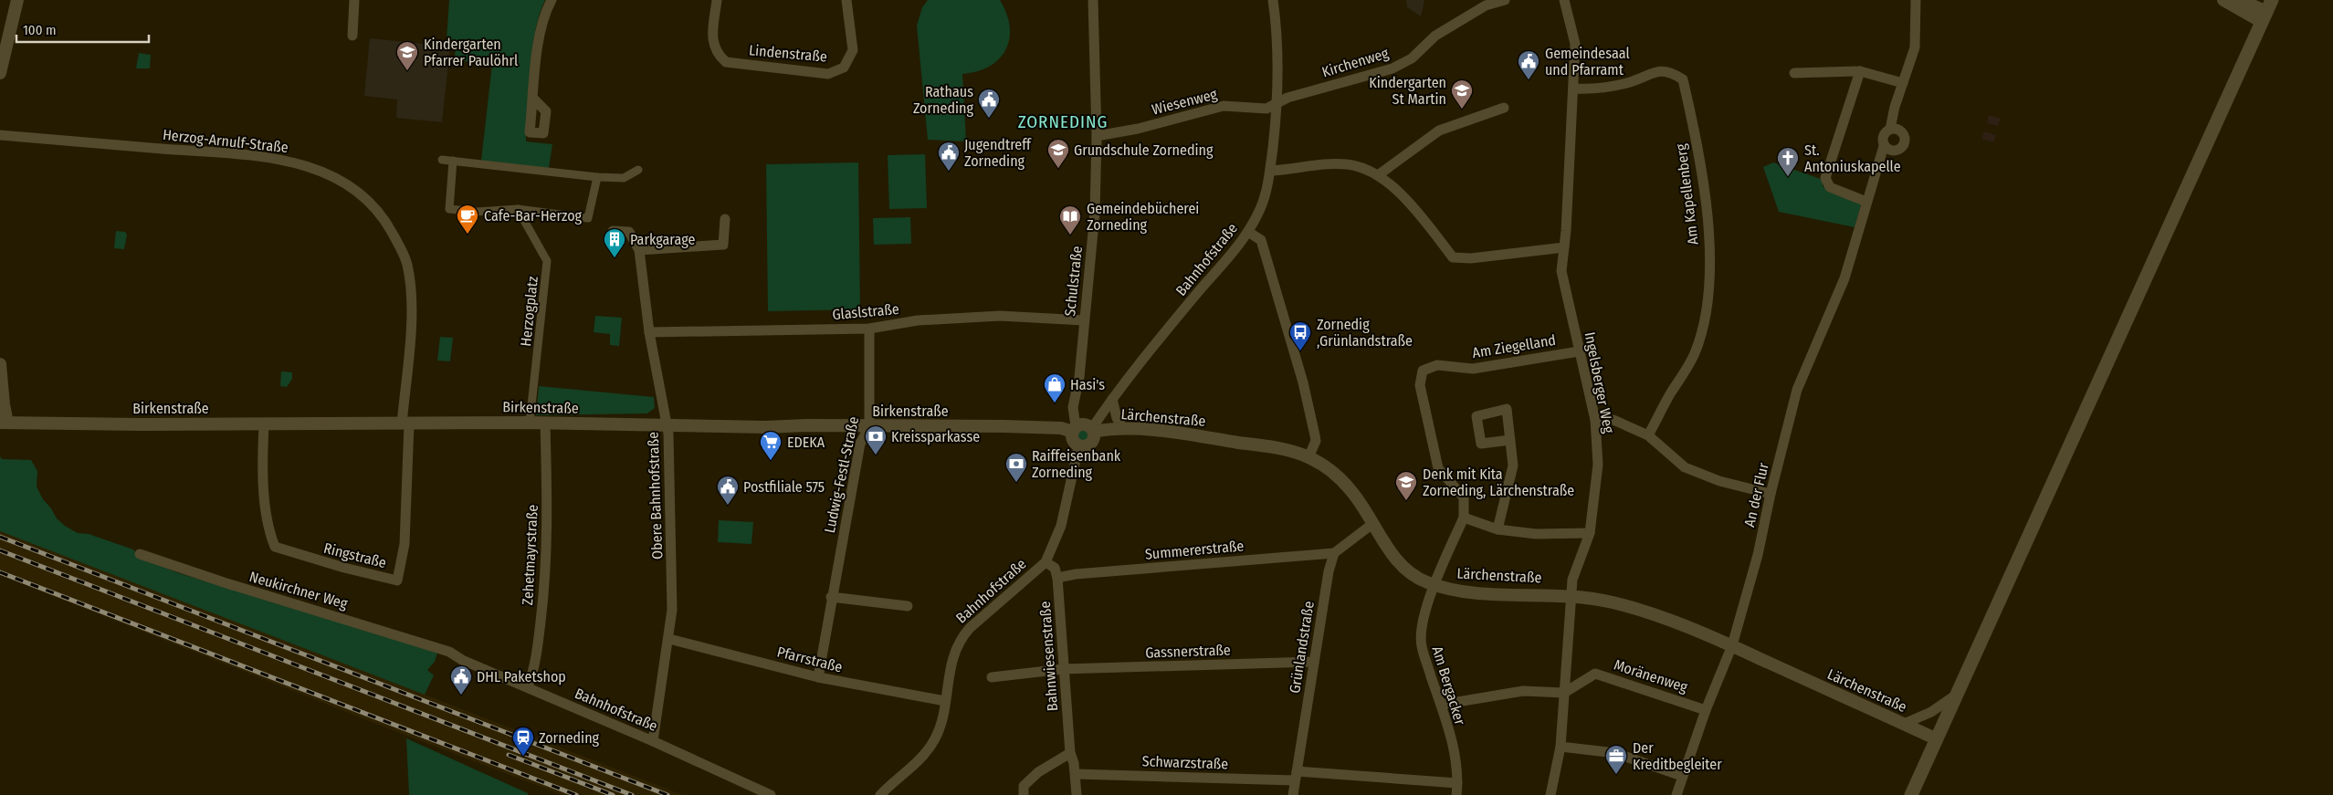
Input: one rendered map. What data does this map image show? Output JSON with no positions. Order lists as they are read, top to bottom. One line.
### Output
{"streets":{"street":["Lindenstraße","Kirchenweg","Wiesenweg","Herzog-Arnulf-Straße","Am Kapellenberg","Bahnhofstraße","Schulstraße","Herzogplatz","Glaslstraße","Am Ziegelland","Ingelsberger Weg","Birkenstraße","Lärchenstraße","Ludwig-Festl-Straße","An der Flur","Obere Bahnhofstraße","Summererstraße","Ringstraße","Zehetmayrstraße","Neukirchner Weg","Grünlandstraße","Gassnerstraße","Bahnwiesenstraße","Pfarrstraße","Moränenweg","Am Bergacker","Schwarzstraße"]},"crossings":[["Kirchenweg","Wiesenweg"],["Kirchenweg","Bahnhofstraße"],["Wiesenweg","Bahnhofstraße"],["Wiesenweg","Schulstraße"],["Herzog-Arnulf-Straße","Birkenstraße"],["Herzog-Arnulf-Straße","Ringstraße"],["Am Kapellenberg","Ingelsberger Weg"],["Bahnhofstraße","Schulstraße"],["Bahnhofstraße","Birkenstraße"],["Bahnhofstraße","Lärchenstraße"],["Bahnhofstraße","Obere Bahnhofstraße"],["Bahnhofstraße","Zehetmayrstraße"],["Bahnhofstraße","Neukirchner Weg"],["Bahnhofstraße","Pfarrstraße"],["Schulstraße","Glaslstraße"],["Schulstraße","Birkenstraße"],["Schulstraße","Lärchenstraße"],["Herzogplatz","Birkenstraße"],["Glaslstraße","Ludwig-Festl-Straße"],["Glaslstraße","Obere Bahnhofstraße"],["Am Ziegelland","Ingelsberger Weg"],["Am Ziegelland","Lärchenstraße"],["Am Ziegelland","Am Bergacker"],["Ingelsberger Weg","Lärchenstraße"],["Ingelsberger Weg","Moränenweg"],["Birkenstraße","Lärchenstraße"],["Birkenstraße","Ludwig-Festl-Straße"],["Birkenstraße","Obere Bahnhofstraße"],["Birkenstraße","Ringstraße"],["Birkenstraße","Zehetmayrstraße"],["Lärchenstraße","An der Flur"],["Lärchenstraße","Am Bergacker"],["Ludwig-Festl-Straße","Pfarrstraße"],["An der Flur","Moränenweg"],["Obere Bahnhofstraße","Pfarrstraße"],["Summererstraße","Grünlandstraße"],["Summererstraße","Bahnwiesenstraße"],["Grünlandstraße","Gassnerstraße"],["Grünlandstraße","Schwarzstraße"],["Gassnerstraße","Bahnwiesenstraße"],["Bahnwiesenstraße","Schwarzstraße"],["Am Bergacker","Schwarzstraße"]],"districts":["ZORNEDING"],"places":{"school or university":["Kindergarten Pfarrer Paulöhrl","Kindergarten St Martin","Grundschule Zorneding","Denk mit Kita Zorneding, Lärchenstraße"],"public building":["Gemeindesaal und Pfarramt","Rathaus Zorneding","Jugendtreff Zorneding","Postfiliale 575","DHL Paketshop"],"church":["St. Antoniuskapelle"],"cafe":["Cafe-Bar-Herzog"],"library":["Gemeindebücherei Zorneding"],"building":["Parkgarage"],"bus stop":["Zornedig ,Grünlandstraße"],"shop":["Hasi's"],"bank":["Kreissparkasse","Raiffeisenbank Zorneding"],"supermarket":["EDEKA"],"station":["Zorneding"],"office":["Der Kreditbegleiter"]},"scale_bar":"100 m"}
